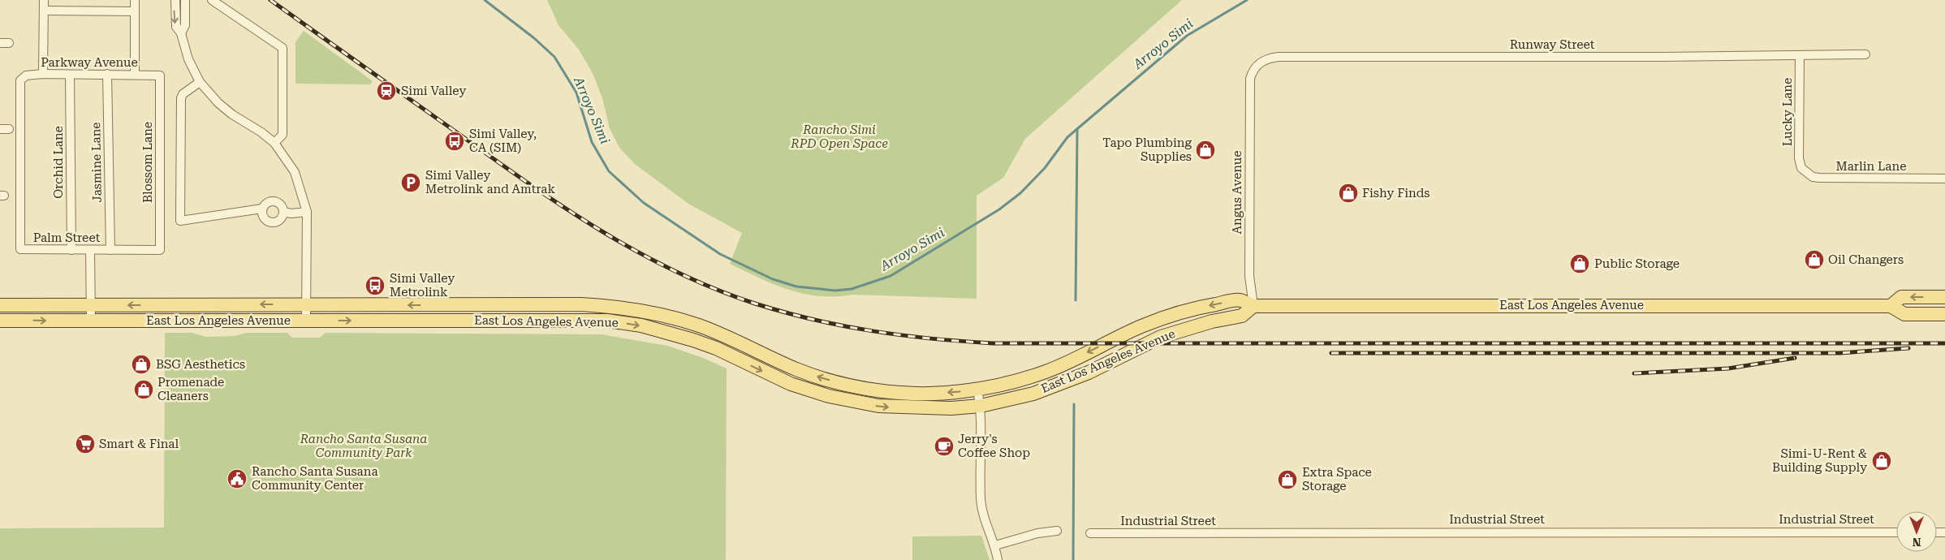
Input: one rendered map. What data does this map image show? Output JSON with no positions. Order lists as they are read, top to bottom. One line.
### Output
{"streets":{"main road":["East Los Angeles Avenue"],"street":["Runway Street","Parkway Avenue","Lucky Lane","Orchid Lane","Jasmine Lane","Blossom Lane","Marlin Lane","Angus Avenue","Palm Street","Industrial Street"]},"crossings":[["Runway Street","Lucky Lane"],["Runway Street","Angus Avenue"],["Parkway Avenue","Orchid Lane"],["Parkway Avenue","Jasmine Lane"],["Parkway Avenue","Blossom Lane"],["Parkway Avenue","Palm Street"],["Lucky Lane","Marlin Lane"],["Orchid Lane","Palm Street"],["Jasmine Lane","Palm Street"],["Blossom Lane","Palm Street"],["Angus Avenue","East Los Angeles Avenue"]],"water":["Arroyo Simi"],"parks":["Rancho Simi RPD Open Space","Rancho Santa Susana Community Park"],"places":{"station":["Simi Valley"],"bus stop":["Simi Valley, CA (SIM)","Simi Valley Metrolink"],"shop":["Tapo Plumbing Supplies","Fishy Finds","Oil Changers","Public Storage","BSG Aesthetics","Promenade Cleaners","Simi-U-Rent & Building Supply","Extra Space Storage"],"parking":["Simi Valley Metrolink and Amtrak"],"supermarket":["Smart & Final"],"cafe":["Jerry's Coffee Shop"],"public building":["Rancho Santa Susana Community Center"]},"north":"bottom"}
